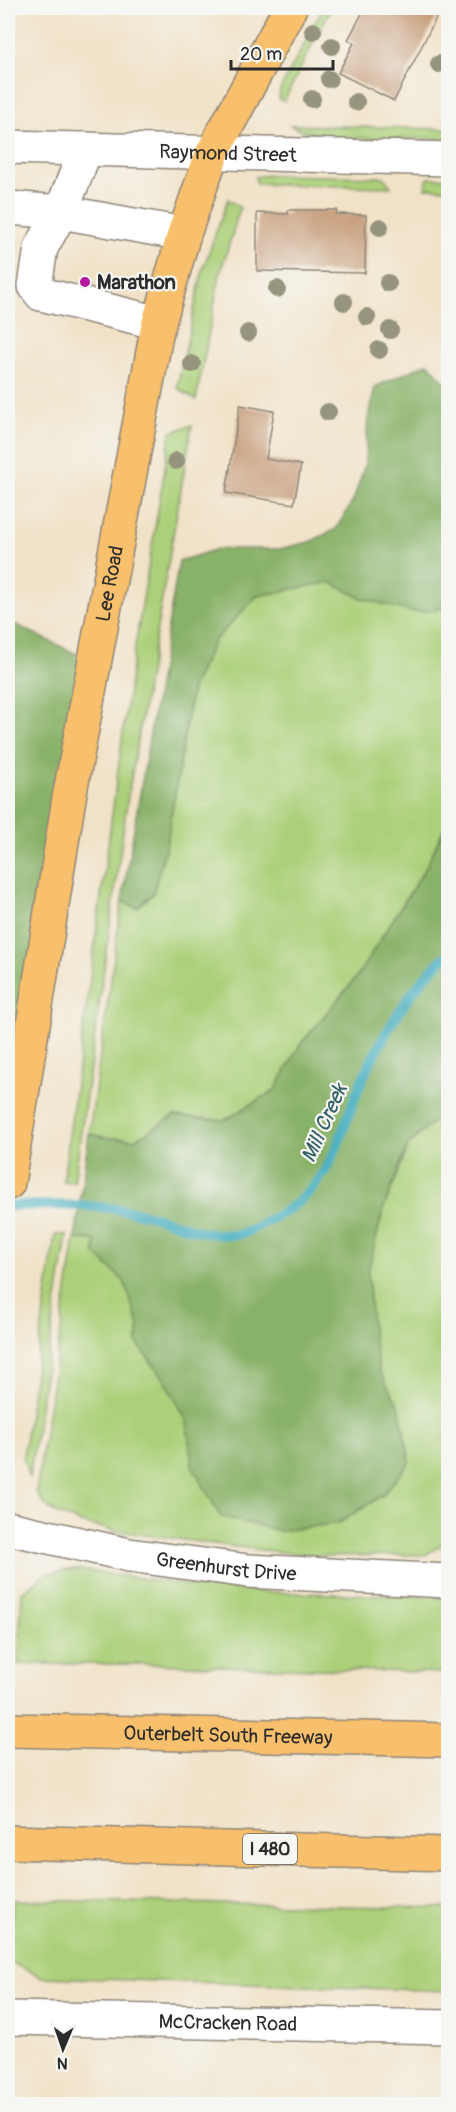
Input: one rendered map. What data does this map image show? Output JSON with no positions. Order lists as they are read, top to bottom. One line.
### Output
{"streets":{"main road":["Lee Road","Outerbelt South Freeway","I 480"],"street":["Raymond Street","Greenhurst Drive","McCracken Road"]},"crossings":[["Raymond Street","Lee Road"]],"water":["Mill Creek"],"places":["Marathon"],"scale_bar":"20 m","north":"bottom"}
